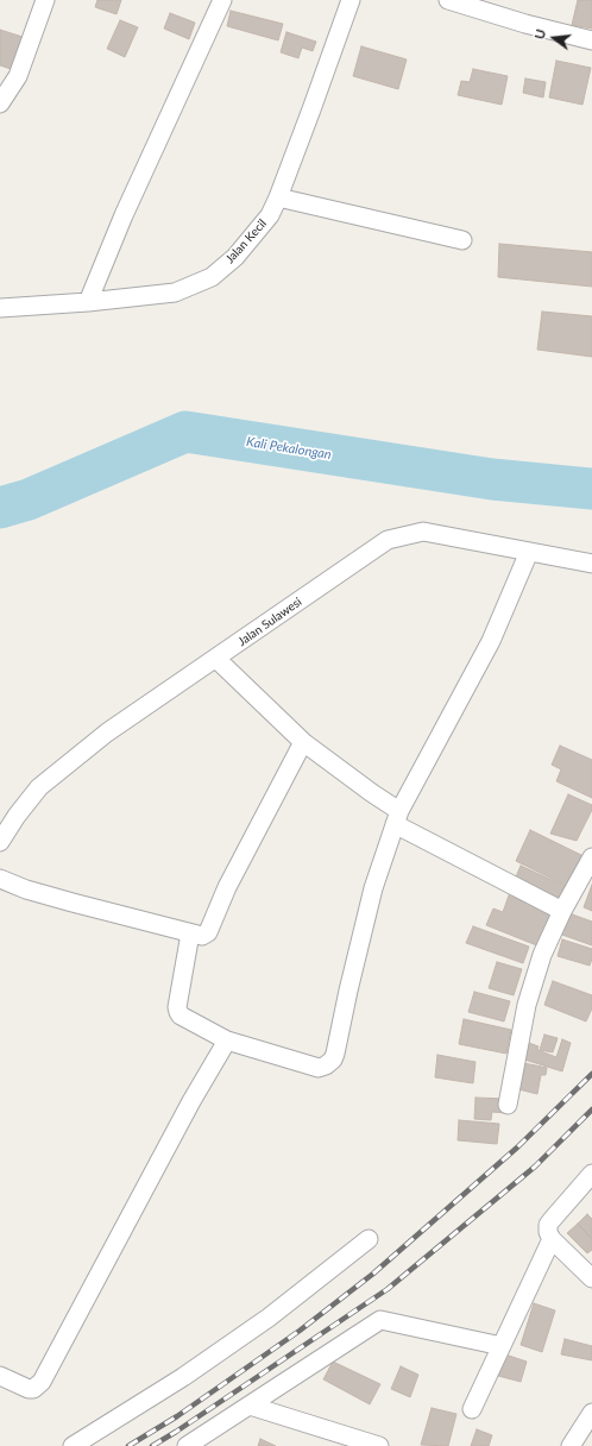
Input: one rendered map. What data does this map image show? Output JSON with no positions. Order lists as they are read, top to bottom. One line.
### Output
{"streets":{"street":["Jalan Kecil","Jalan Sulawesi"]},"water":["Kali Pekalongan"],"north":"left"}
